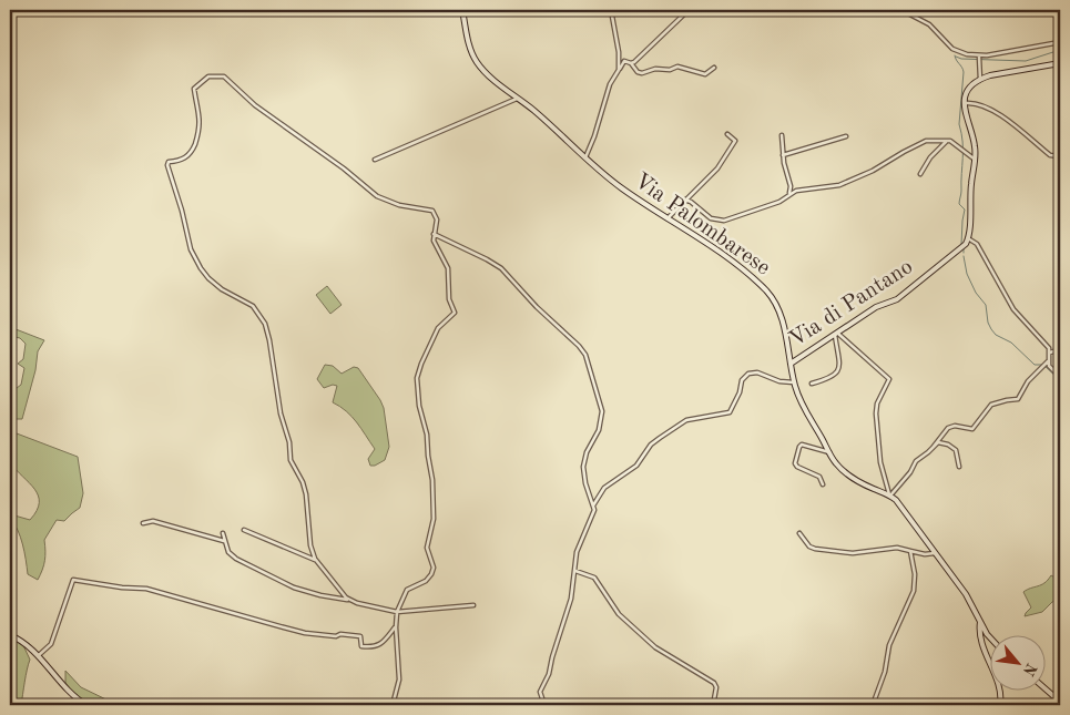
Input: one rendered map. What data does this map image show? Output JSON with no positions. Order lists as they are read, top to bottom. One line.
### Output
{"streets":{"main road":["Via Palombarese","Via di Pantano"]},"crossings":[["Via Palombarese","Via di Pantano"]],"north":"bottom right"}
